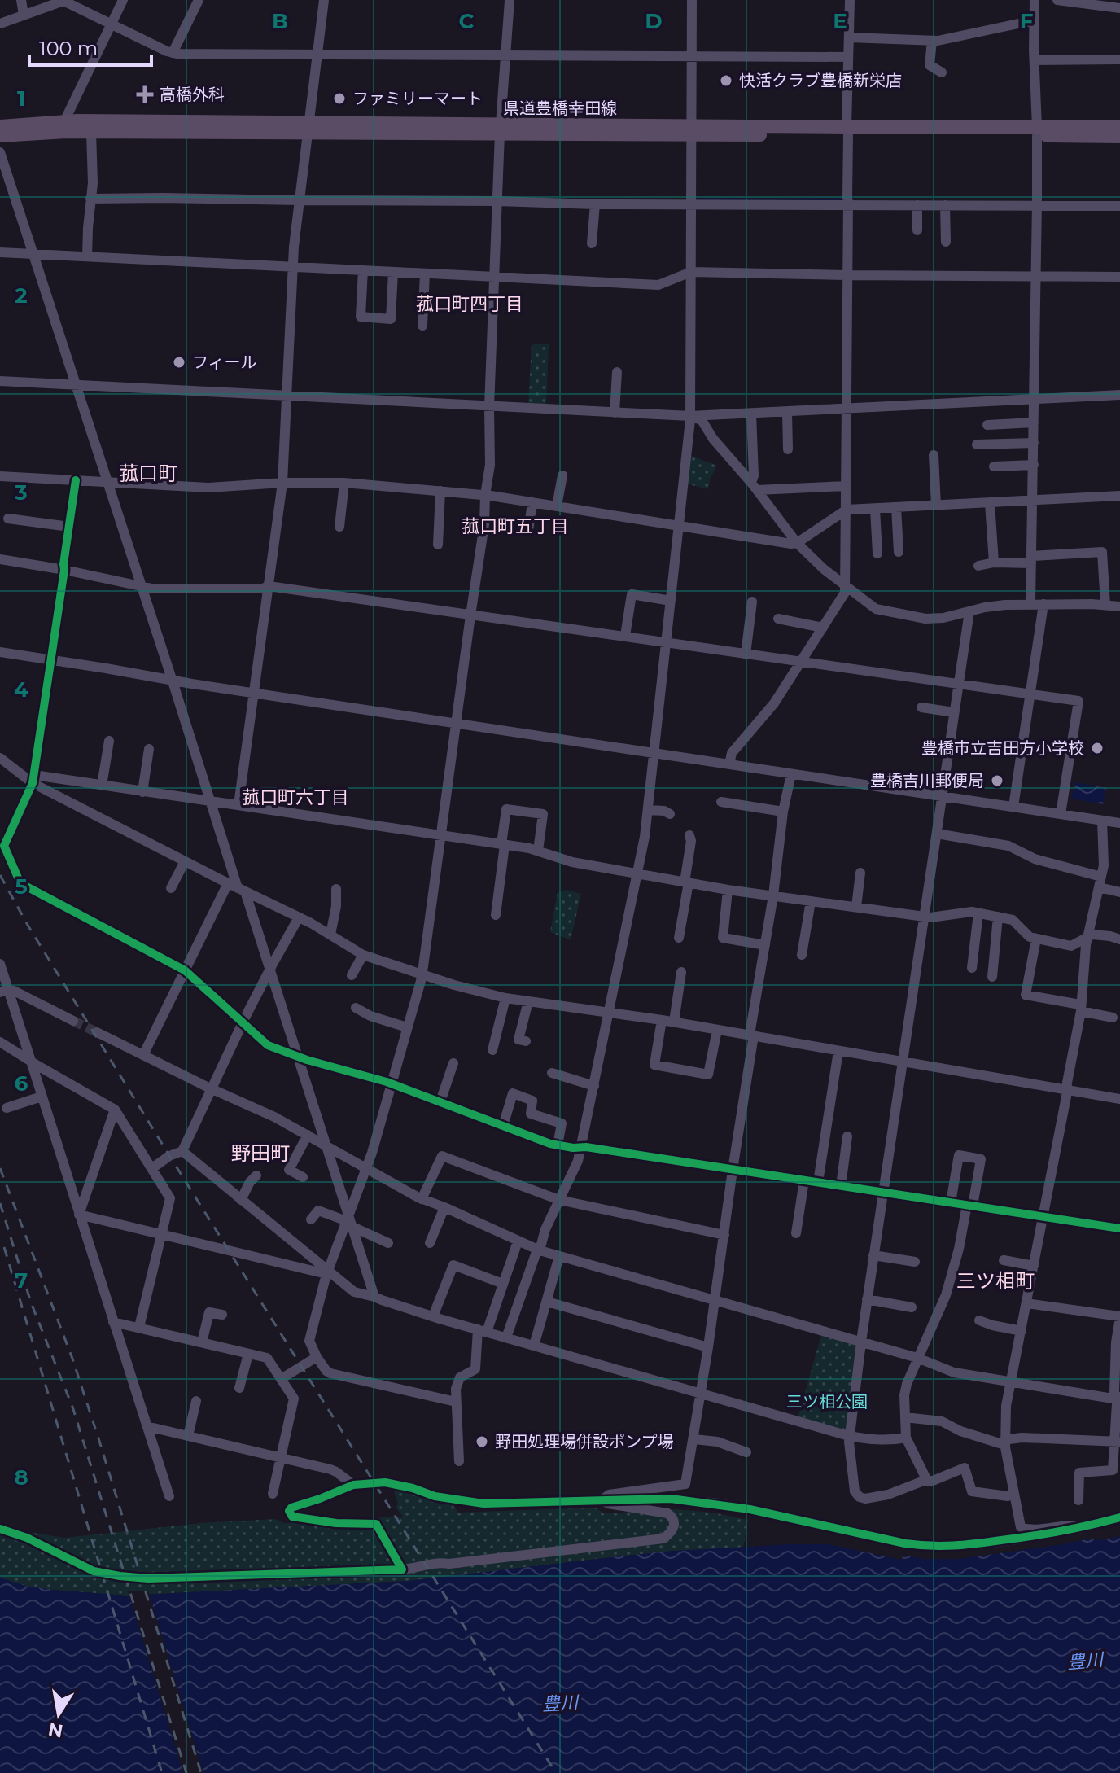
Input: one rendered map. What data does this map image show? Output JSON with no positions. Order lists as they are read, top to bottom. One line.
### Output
{"streets":{"main road":["県道豊橋幸田線"]},"districts":["菰口町四丁目","菰口町","菰口町五丁目","菰口町六丁目","野田町","三ツ相町"],"water":["豊川"],"parks":["三ツ相公園"],"places":{"other":["快活クラブ豊橋新栄店","ファミリーマート","フィール","豊橋市立吉田方小学校","豊橋吉川郵便局","野田処理場併設ポンプ場"],"health":["高橋外科"]},"scale_bar":"100 m","north":"bottom","grid":{"columns":["B","C","D","E","F"],"rows":["1","2","3","4","5","6","7","8"]}}
